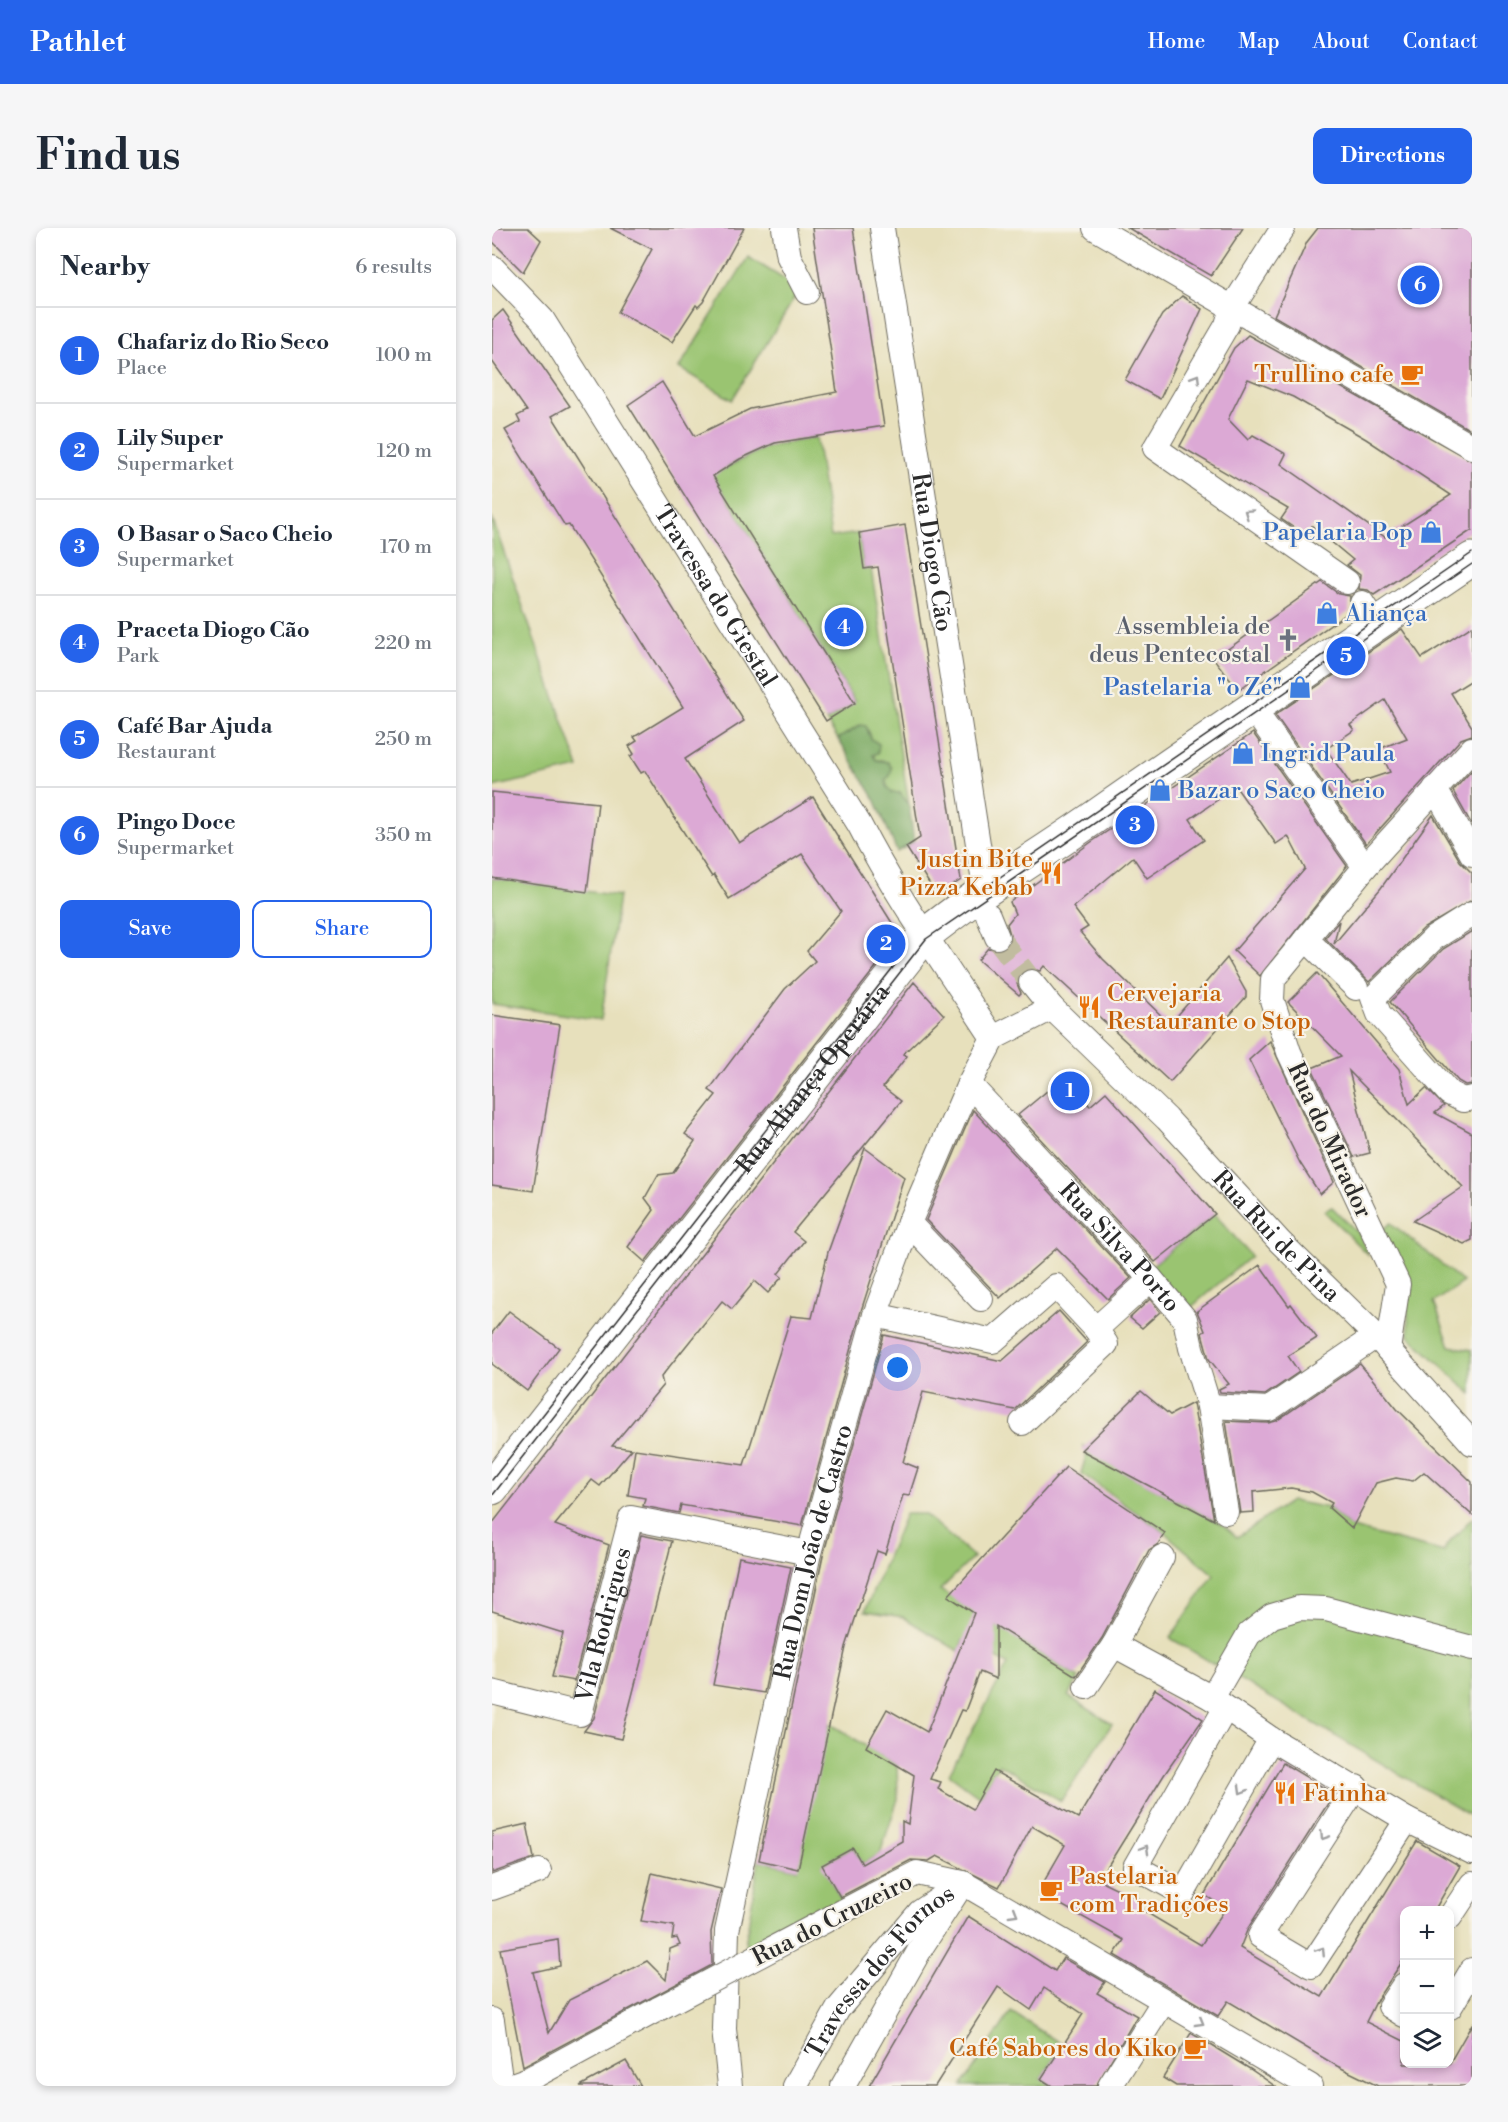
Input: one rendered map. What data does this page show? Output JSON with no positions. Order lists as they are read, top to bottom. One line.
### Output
{"streets":{"street":["Rua Diogo Cão","Travessa do Giestal","Rua Aliança Operária","Rua do Mirador","Rua Rui de Pina","Rua Silva Porto","Rua Dom João de Castro","Vila Rodrigues","Rua do Cruzeiro","Travessa dos Fornos"]},"crossings":[["Travessa do Giestal","Rua Aliança Operária"],["Travessa do Giestal","Rua Dom João de Castro"],["Rua do Mirador","Rua Rui de Pina"],["Rua Silva Porto","Rua Dom João de Castro"],["Rua Dom João de Castro","Vila Rodrigues"],["Rua do Cruzeiro","Travessa dos Fornos"]],"one_way":["Rua do Cruzeiro"],"places":{"cafe":["Trullino cafe","Pastelaria com Tradições","Café Sabores do Kiko"],"shop":["Papelaria Pop","Aliança","Pastelaria \"o Zé\"","Ingrid Paula","Bazar o Saco Cheio"],"church":["Assembleia de deus Pentecostal"],"restaurant":["Justin Bite Pizza Kebab","Cervejaria Restaurante o Stop","Fatinha"]},"page":{"header":"Pathlet","nav":["Home","Map","About","Contact"],"buttons":["Directions",["Save","Share"]],"title":"Find us","heading":["Nearby","6 results"],"pins":["6","4","5","3","2","1"],"list":[{"mark":"1","name":"Chafariz do Rio Seco","note":"Place","value":"100 m"},{"mark":"2","name":"Lily Super","note":"Supermarket","value":"120 m"},{"mark":"3","name":"O Basar o Saco Cheio","note":"Supermarket","value":"170 m"},{"mark":"4","name":"Praceta Diogo Cão","note":"Park","value":"220 m"},{"mark":"5","name":"Café Bar Ajuda","note":"Restaurant","value":"250 m"},{"mark":"6","name":"Pingo Doce","note":"Supermarket","value":"350 m"}],"map_buttons":["+","−"]}}
